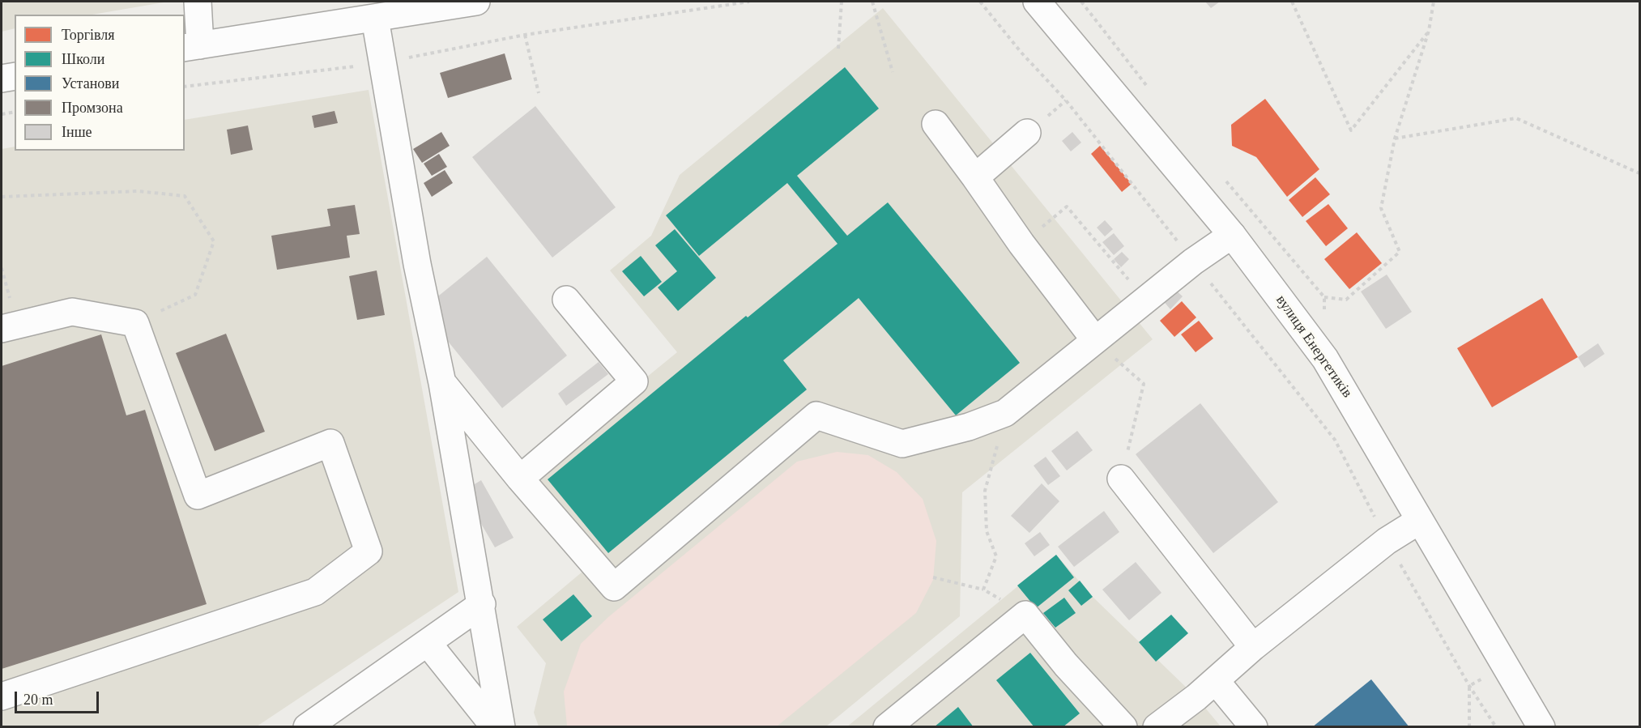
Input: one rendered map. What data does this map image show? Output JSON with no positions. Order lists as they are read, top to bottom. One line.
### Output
{"streets":{"main road":["вулиця Енергетиків"]},"legend":["Торгівля","Школи","Установи","Промзона","Інше"],"scale_bar":"20 m"}
